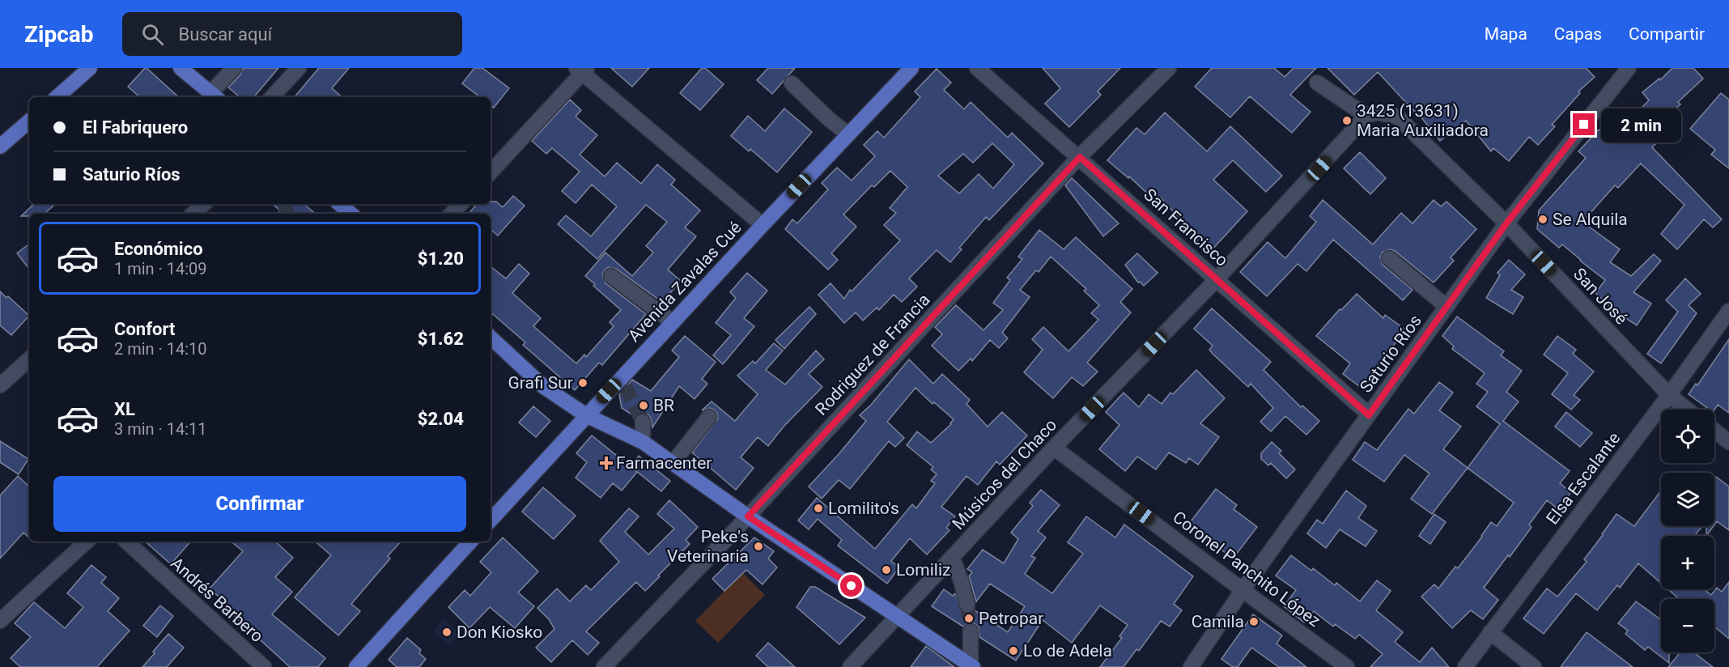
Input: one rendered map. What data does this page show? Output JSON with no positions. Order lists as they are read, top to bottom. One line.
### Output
{"streets":{"main road":["Avenida Zavalas Cué"],"street":["San Francisco","San José","Saturio Ríos","Rodriguez de Francia","Músicos del Chaco","Elsa Escalante","Coronel Panchito López","Andrés Barbero"]},"crossings":[["San Francisco","Saturio Ríos"],["San Francisco","Rodriguez de Francia"],["San Francisco","Músicos del Chaco"],["San José","Saturio Ríos"],["San José","Músicos del Chaco"],["San José","Elsa Escalante"],["Saturio Ríos","Coronel Panchito López"],["Músicos del Chaco","Coronel Panchito López"]],"places":{"other":["3425 (13631) Maria Auxiliadora","Se Alquila","Grafi Sur","BR","Lomilito's","Peke's Veterinaria","Lomiliz","Petropar","Camila","Don Kiosko","Lo de Adela"],"health":["Farmacenter"]},"page":{"header":"Zipcab","search":"Buscar aquí","nav":["Mapa","Capas","Compartir"],"banner":["El Fabriquero","Saturio Ríos"],"bubble":"2 min","list":[{"name":"Económico","note":"1 min · 14:09","value":"$1.20"},{"name":"Confort","note":"2 min · 14:10","value":"$1.62"},{"name":"XL","note":"3 min · 14:11","value":"$2.04"}],"map_buttons":["+","−"],"buttons":"Confirmar"}}
